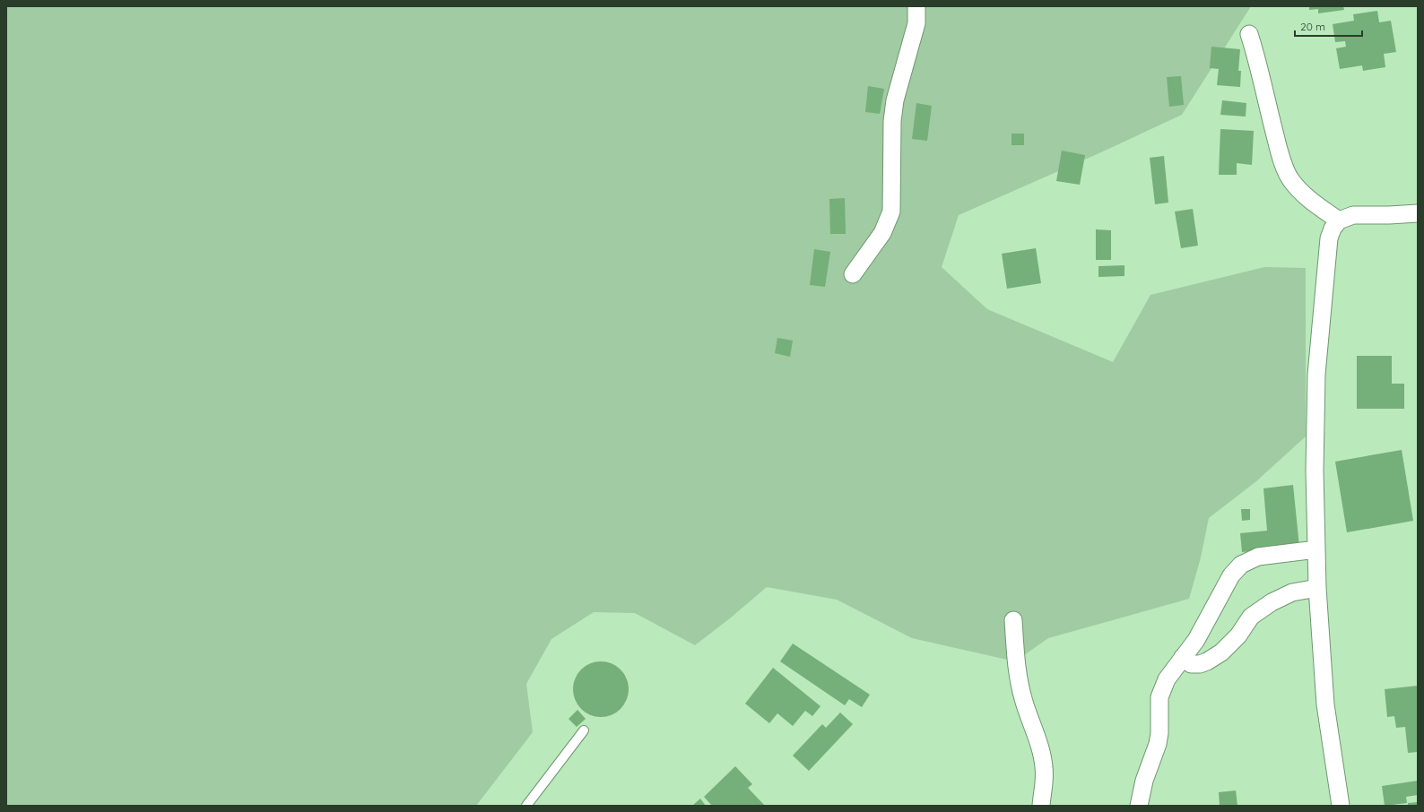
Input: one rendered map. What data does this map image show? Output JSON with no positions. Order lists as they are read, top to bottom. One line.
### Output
{"scale_bar":"20 m"}
